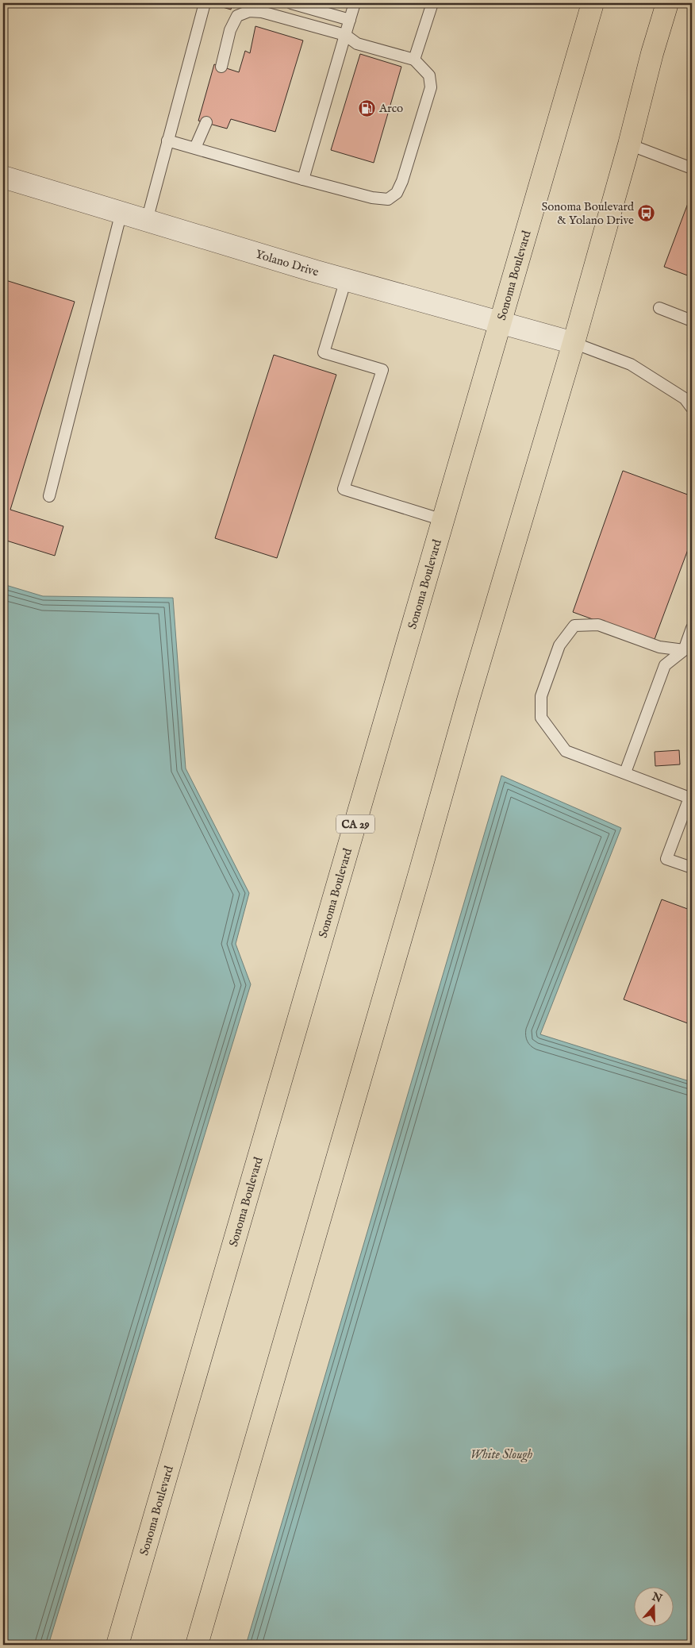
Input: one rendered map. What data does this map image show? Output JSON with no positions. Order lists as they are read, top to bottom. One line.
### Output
{"streets":{"main road":["Sonoma Boulevard","CA 29"],"street":["Yolano Drive"]},"crossings":[["Yolano Drive","Sonoma Boulevard"]],"water":["White Slough"],"places":{"fuel station":["Arco"],"bus stop":["Sonoma Boulevard & Yolano Drive"]},"north":"top"}
